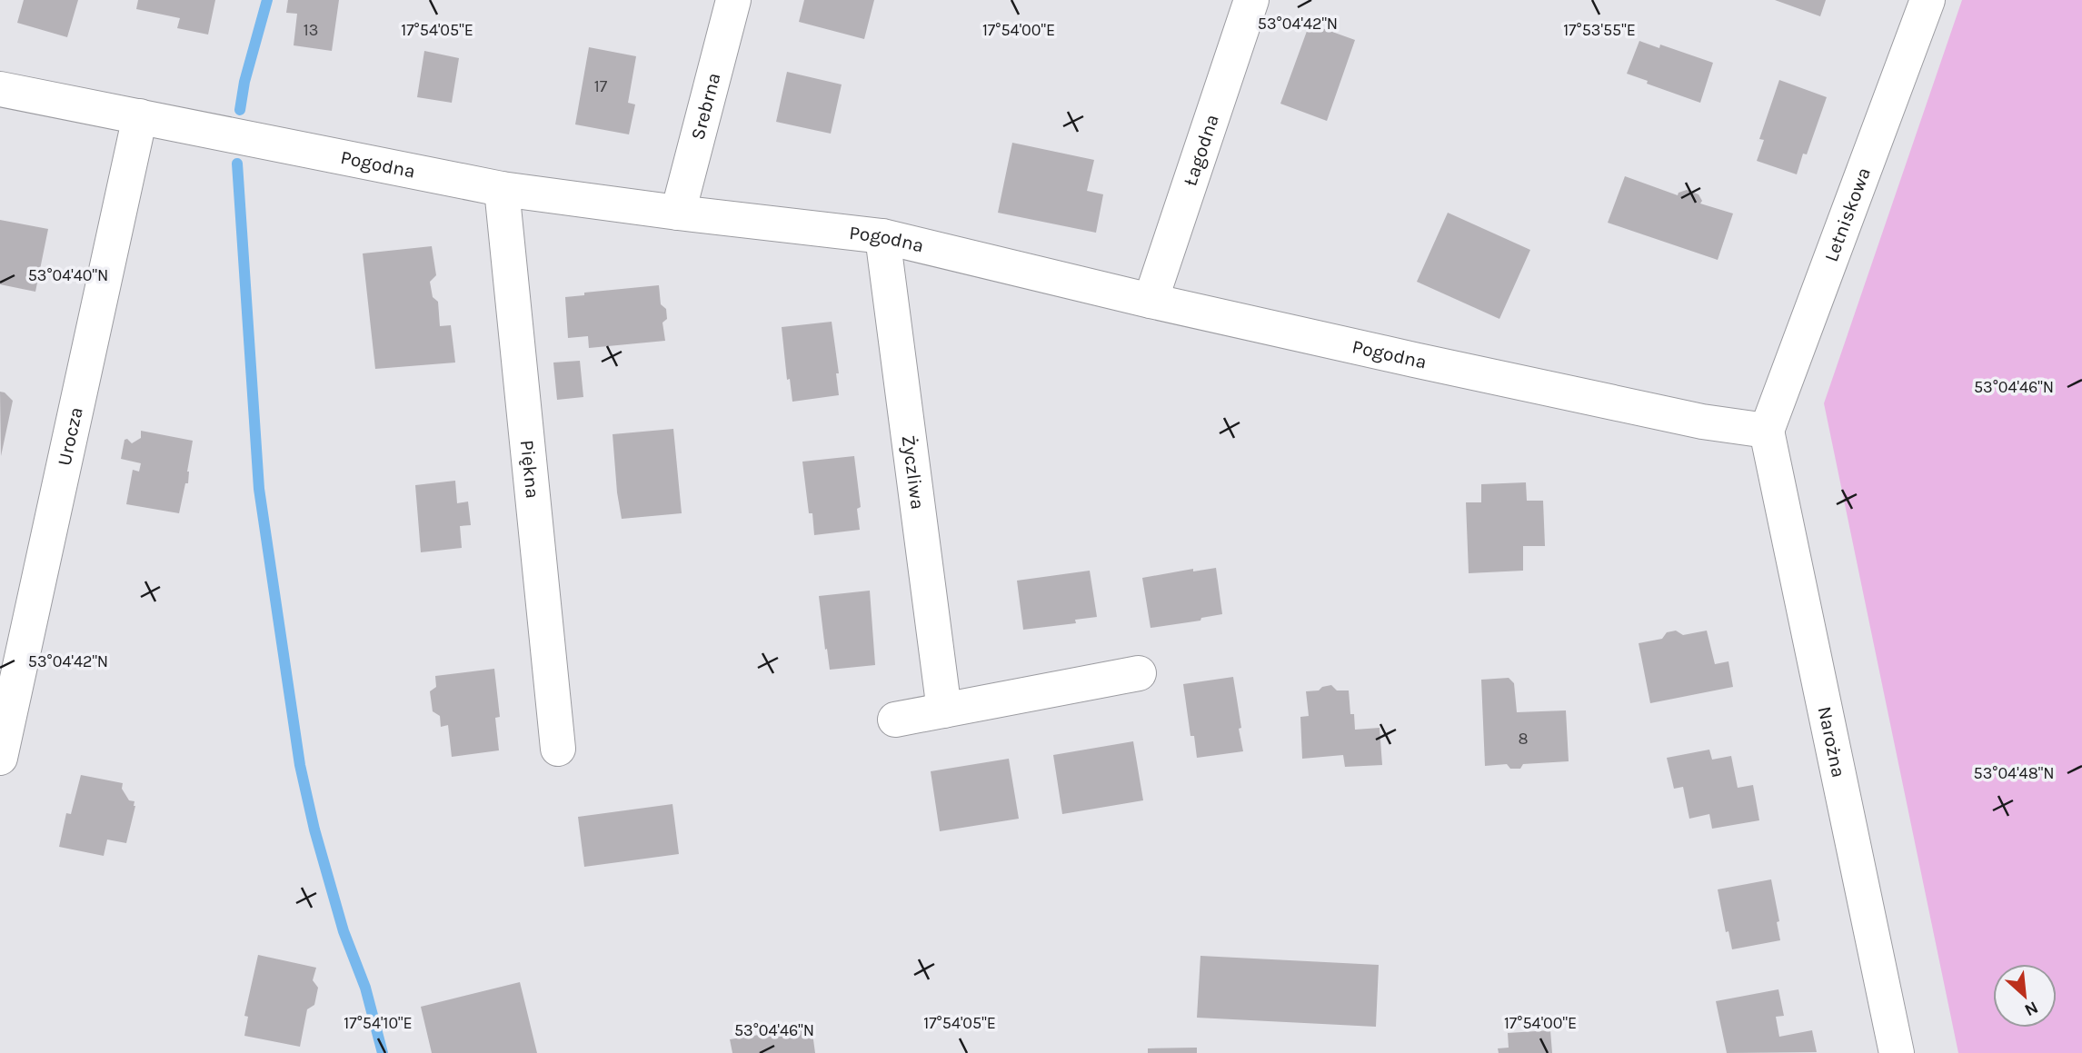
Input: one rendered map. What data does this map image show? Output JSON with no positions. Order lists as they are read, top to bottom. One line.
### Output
{"streets":{"street":["Srebrna","Łagodna","Pogodna","Letniskowa","Urocza","Piękna","Życzliwa","Narożna"]},"crossings":[["Srebrna","Pogodna"],["Łagodna","Pogodna"],["Pogodna","Letniskowa"],["Pogodna","Urocza"],["Pogodna","Piękna"],["Pogodna","Życzliwa"],["Pogodna","Narożna"],["Letniskowa","Narożna"]],"house_numbers":["13","17","8"],"north":"bottom right","coordinates":["53°04'42\"N","17°54'05\"E","17°54'00\"E","17°53'55\"E","53°04'40\"N","53°04'46\"N","53°04'48\"N","17°54'10\"E"]}
